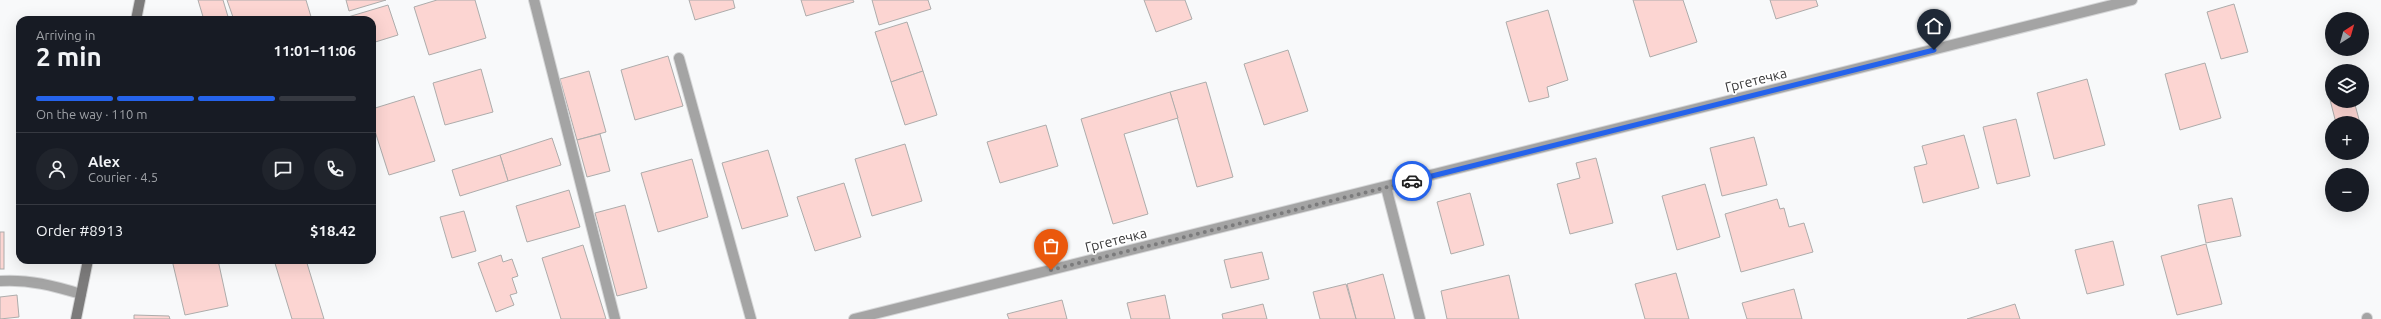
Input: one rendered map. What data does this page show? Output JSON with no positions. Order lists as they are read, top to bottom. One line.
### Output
{"streets":{"street":["Гргетечка"]},"north":"top right","page":{"map_buttons":["+","−"],"heading":["2 min","Arriving in","11:01–11:06"],"panel":["Alex","Courier · 4.5","Order #8913","$18.42"],"bar":"On the way · 110 m"}}
